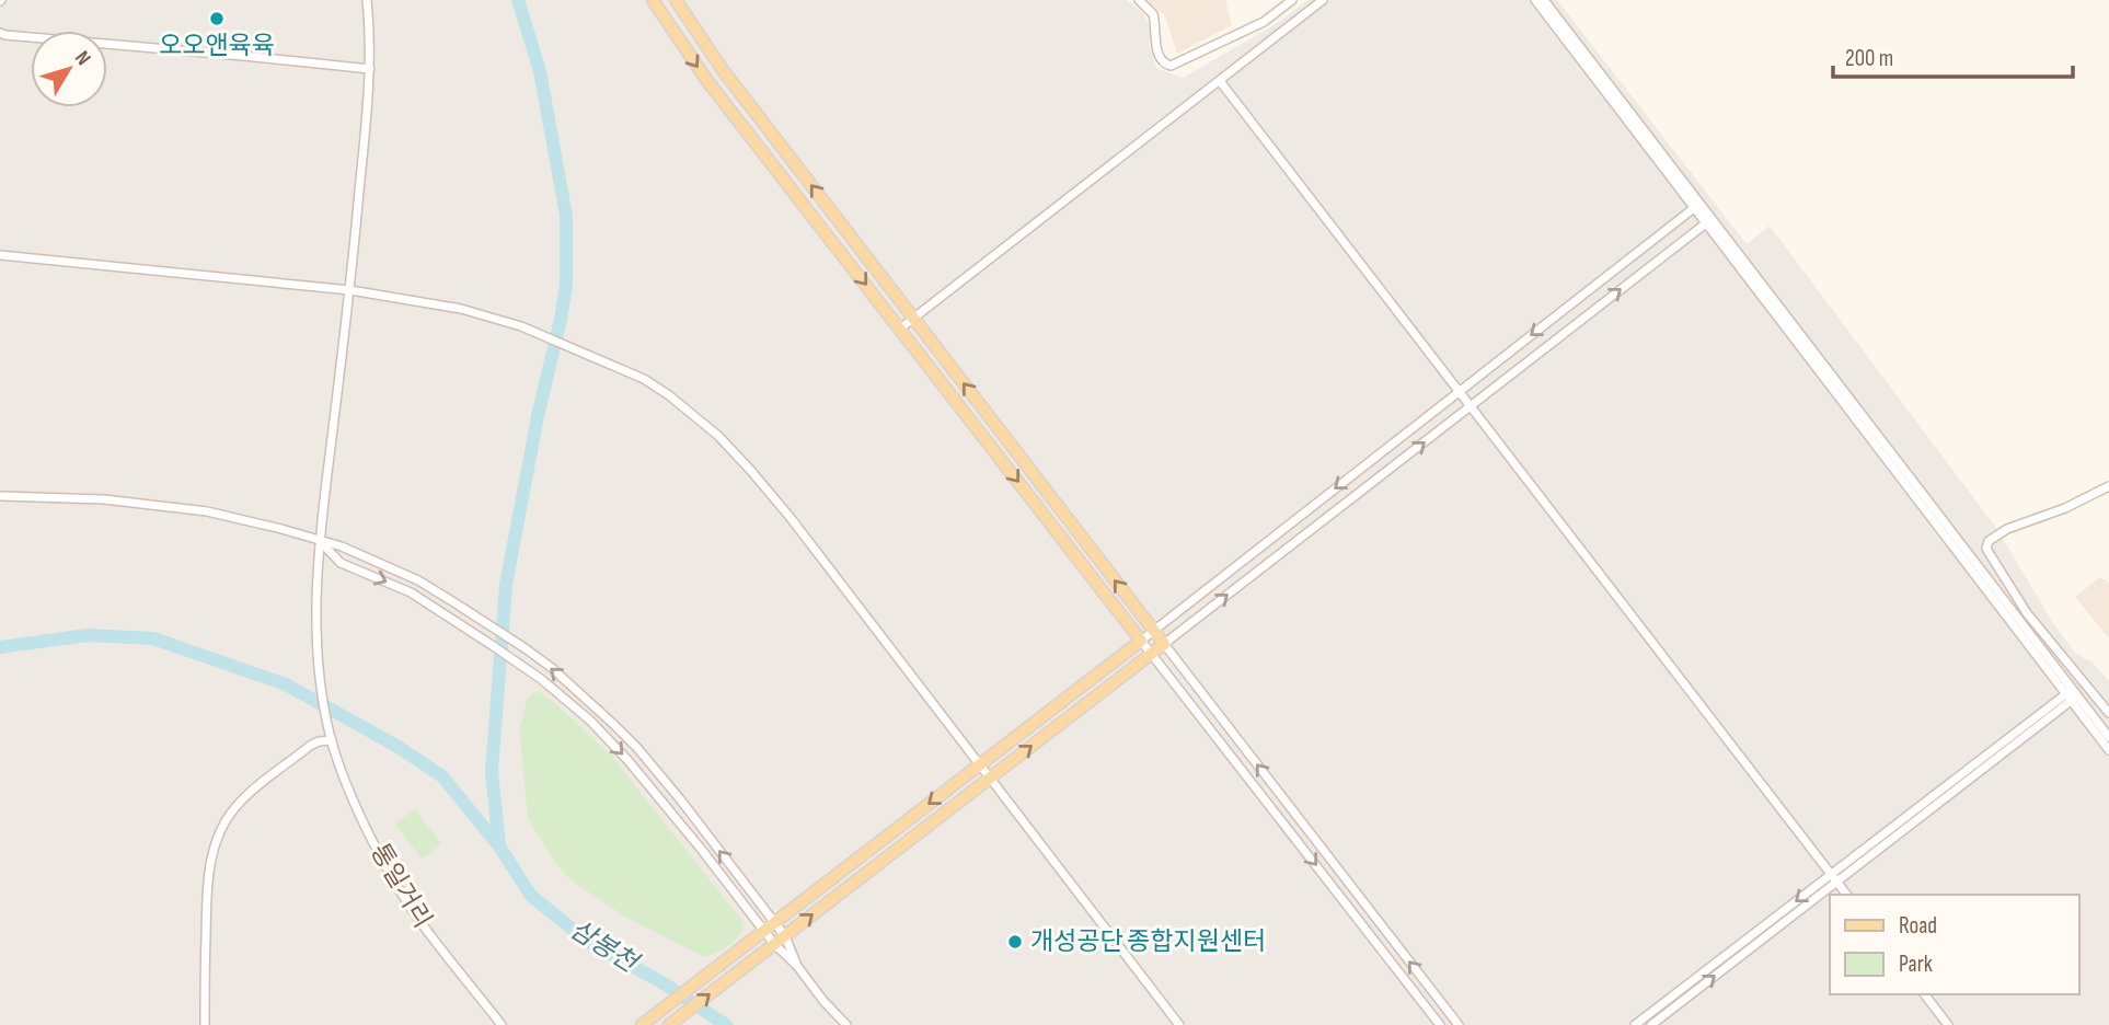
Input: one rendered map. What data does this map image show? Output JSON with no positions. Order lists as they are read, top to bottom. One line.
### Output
{"streets":{"street":["통일거리"]},"water":["삼봉천"],"places":["오오앤육육","개성공단 종합지원센터"],"legend":["Road","Park"],"scale_bar":"200 m","north":"top right"}
